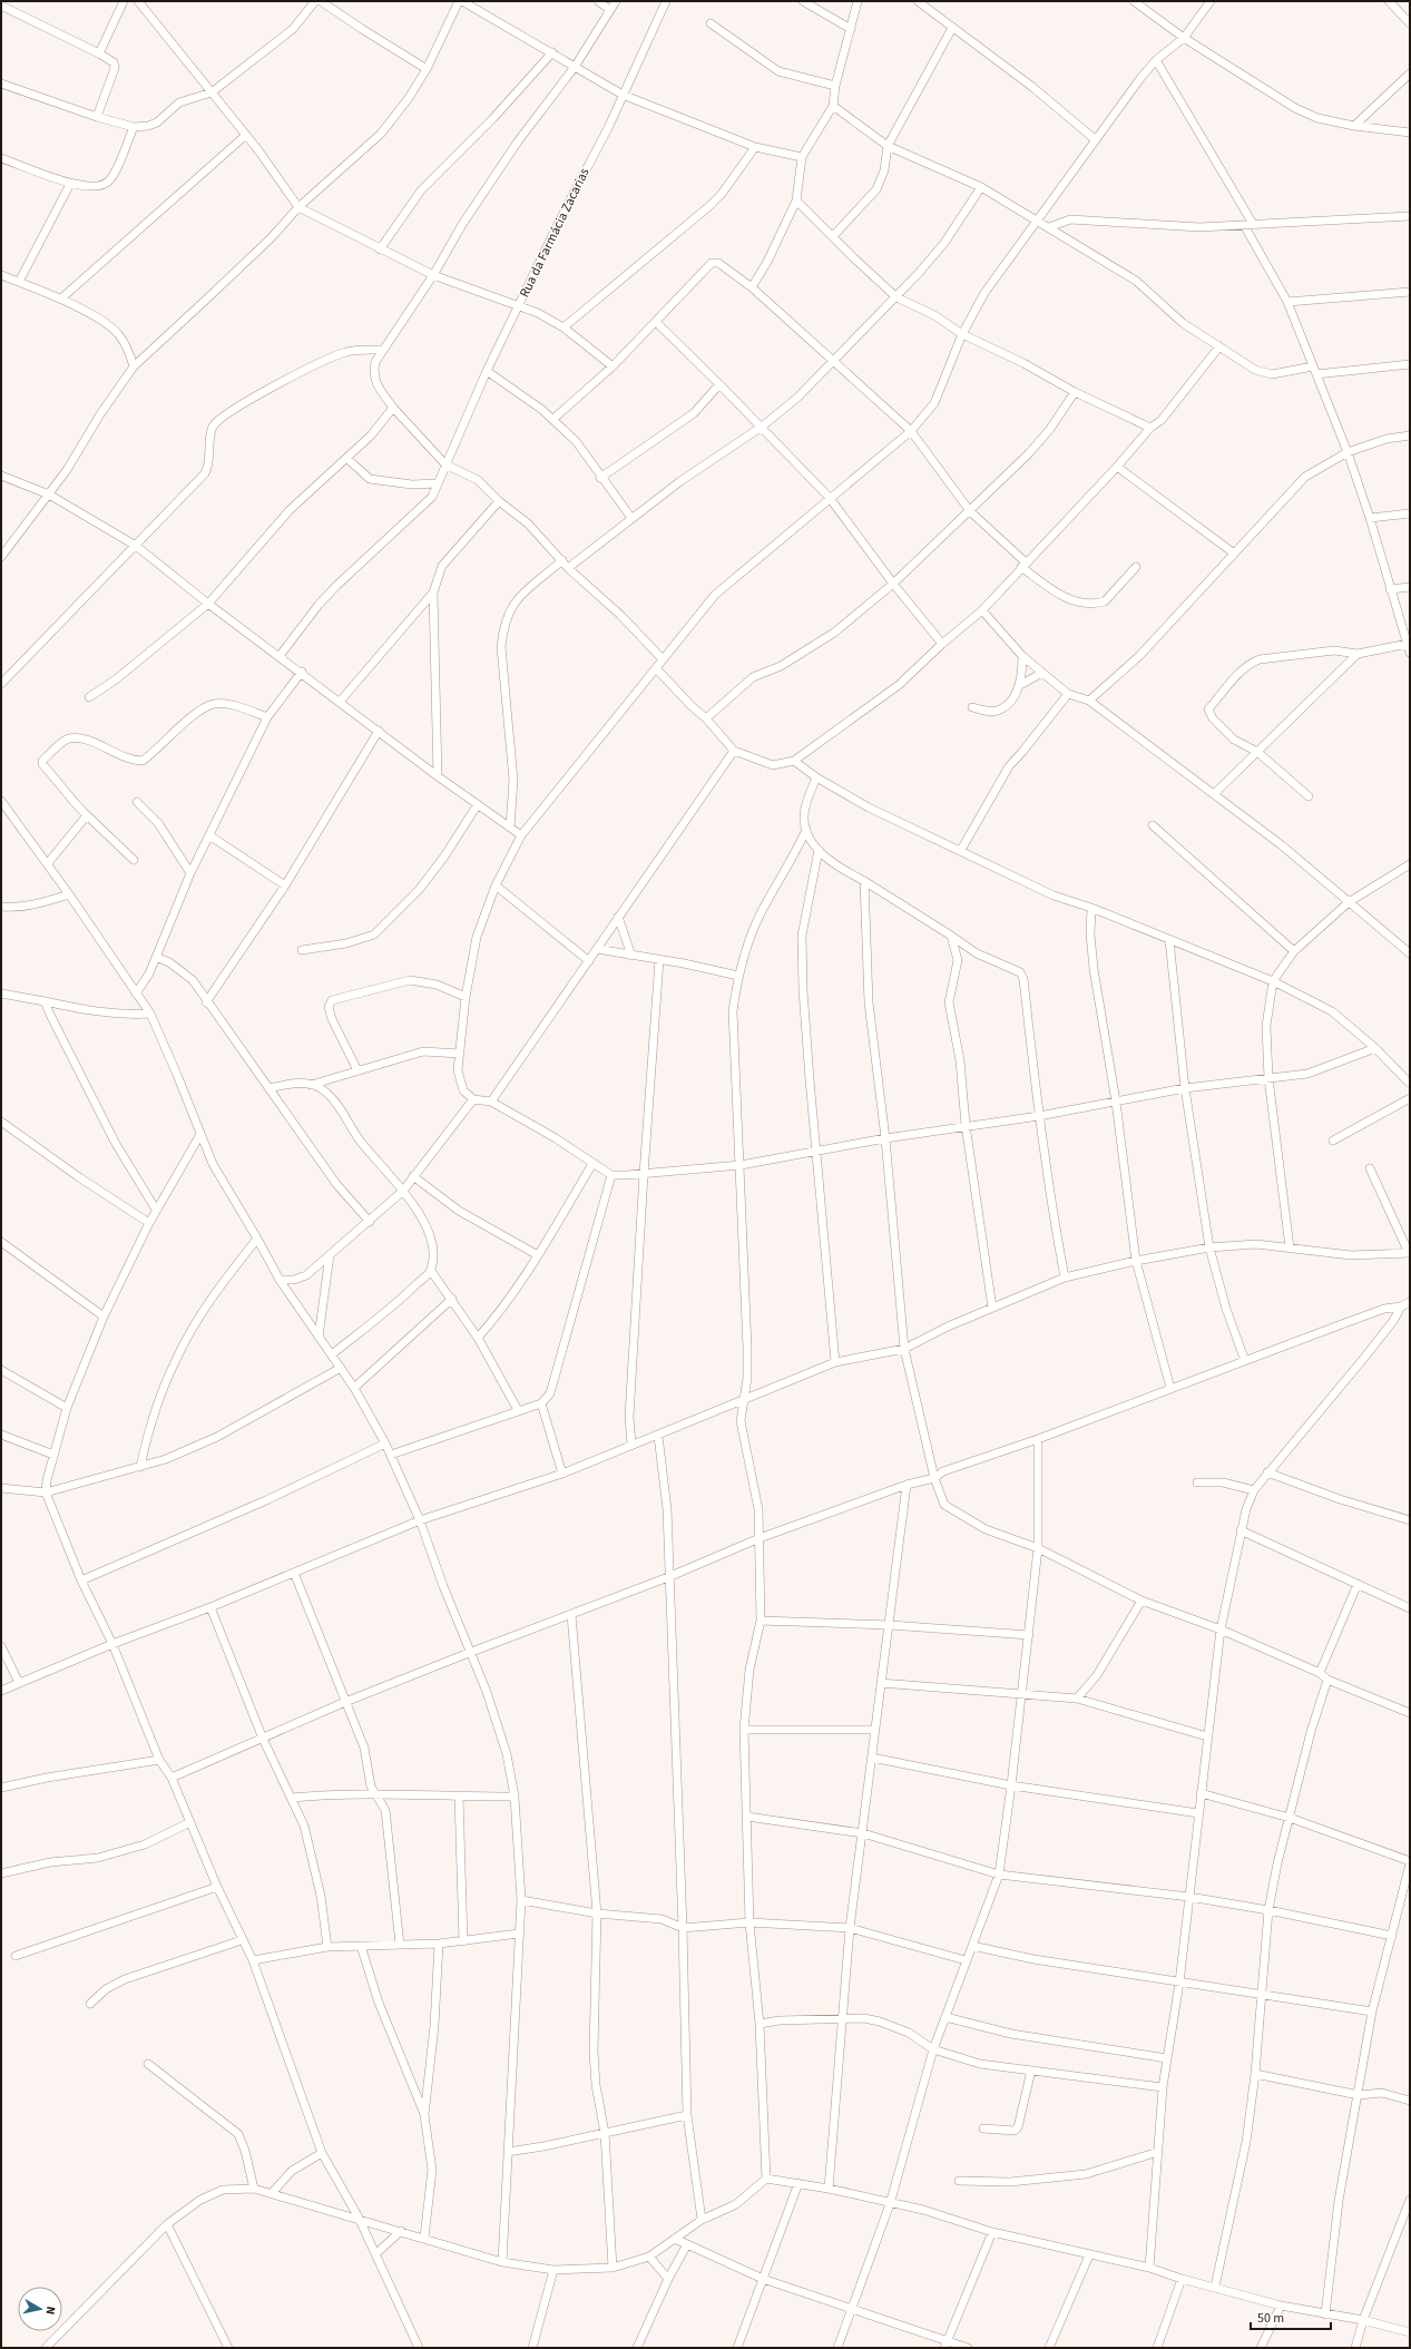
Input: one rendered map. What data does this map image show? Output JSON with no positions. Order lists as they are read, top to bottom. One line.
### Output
{"streets":{"street":["Rua da Farmácia Zacarias"]},"scale_bar":"50 m","north":"right"}
